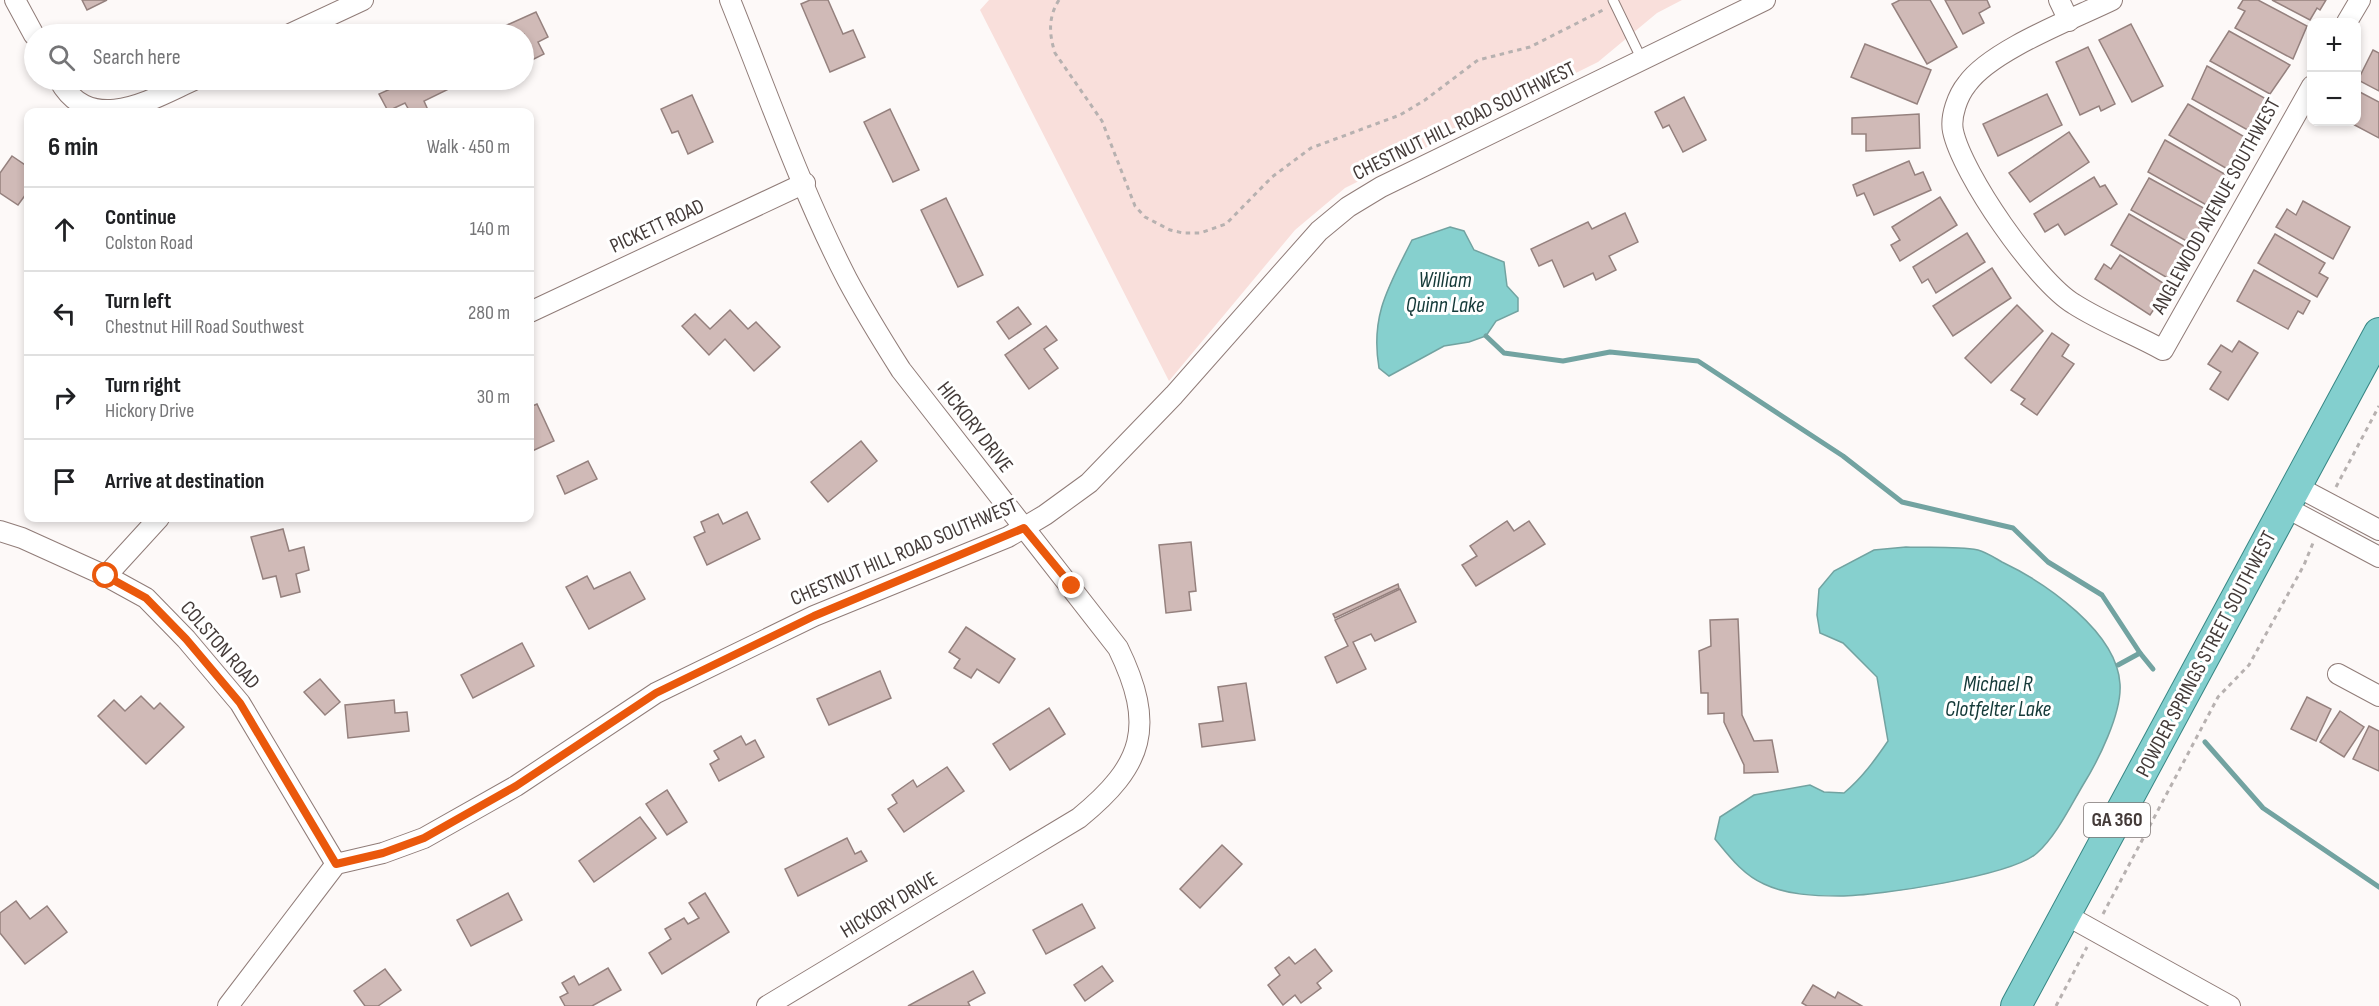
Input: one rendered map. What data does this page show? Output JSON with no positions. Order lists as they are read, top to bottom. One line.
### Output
{"streets":{"main road":["POWDER SPRINGS STREET SOUTHWEST","GA 360"],"street":["CHESTNUT HILL ROAD SOUTHWEST","ANGLEWOOD AVENUE SOUTHWEST","PICKETT ROAD","HICKORY DRIVE","COLSTON ROAD"]},"crossings":[["CHESTNUT HILL ROAD SOUTHWEST","HICKORY DRIVE"],["CHESTNUT HILL ROAD SOUTHWEST","COLSTON ROAD"],["PICKETT ROAD","HICKORY DRIVE"]],"water":["William Quinn Lake","Michael R Clotfelter Lake"],"page":{"map_buttons":["+","−"],"search":"Search here","heading":["6 min","Walk · 450 m"],"list":[["Continue","Colston Road","140 m"],["Turn left","Chestnut Hill Road Southwest","280 m"],["Turn right","Hickory Drive","30 m"],"Arrive at destination"]}}
